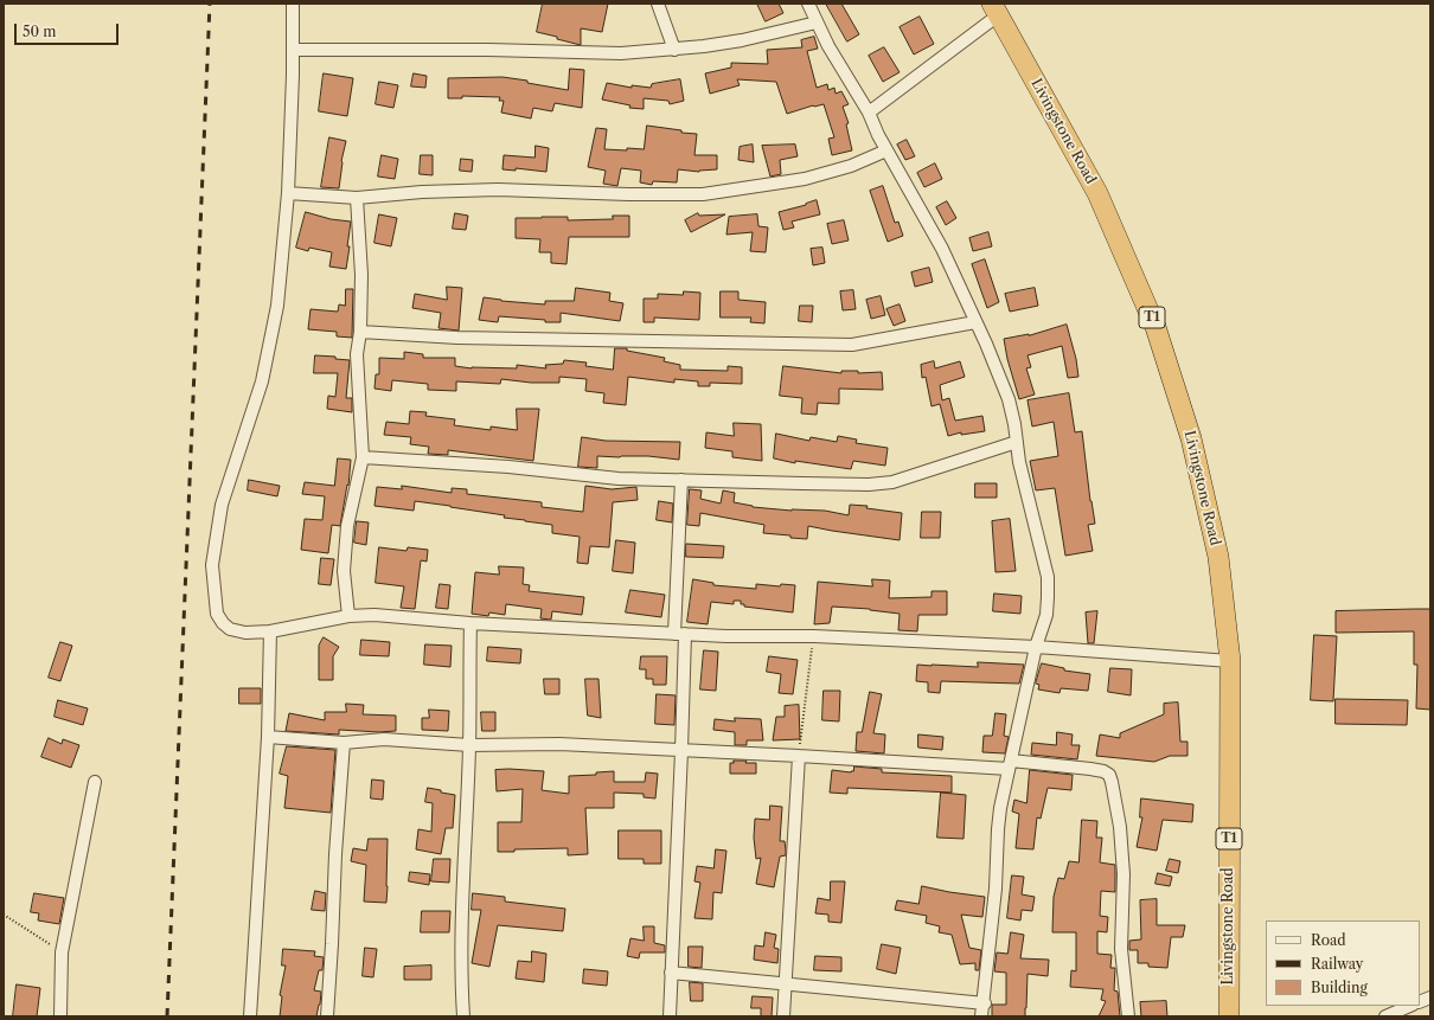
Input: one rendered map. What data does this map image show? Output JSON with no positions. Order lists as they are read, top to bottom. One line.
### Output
{"streets":{"highway":["Livingstone Road","T1"]},"legend":["Road","Railway","Building"],"scale_bar":"50 m"}
